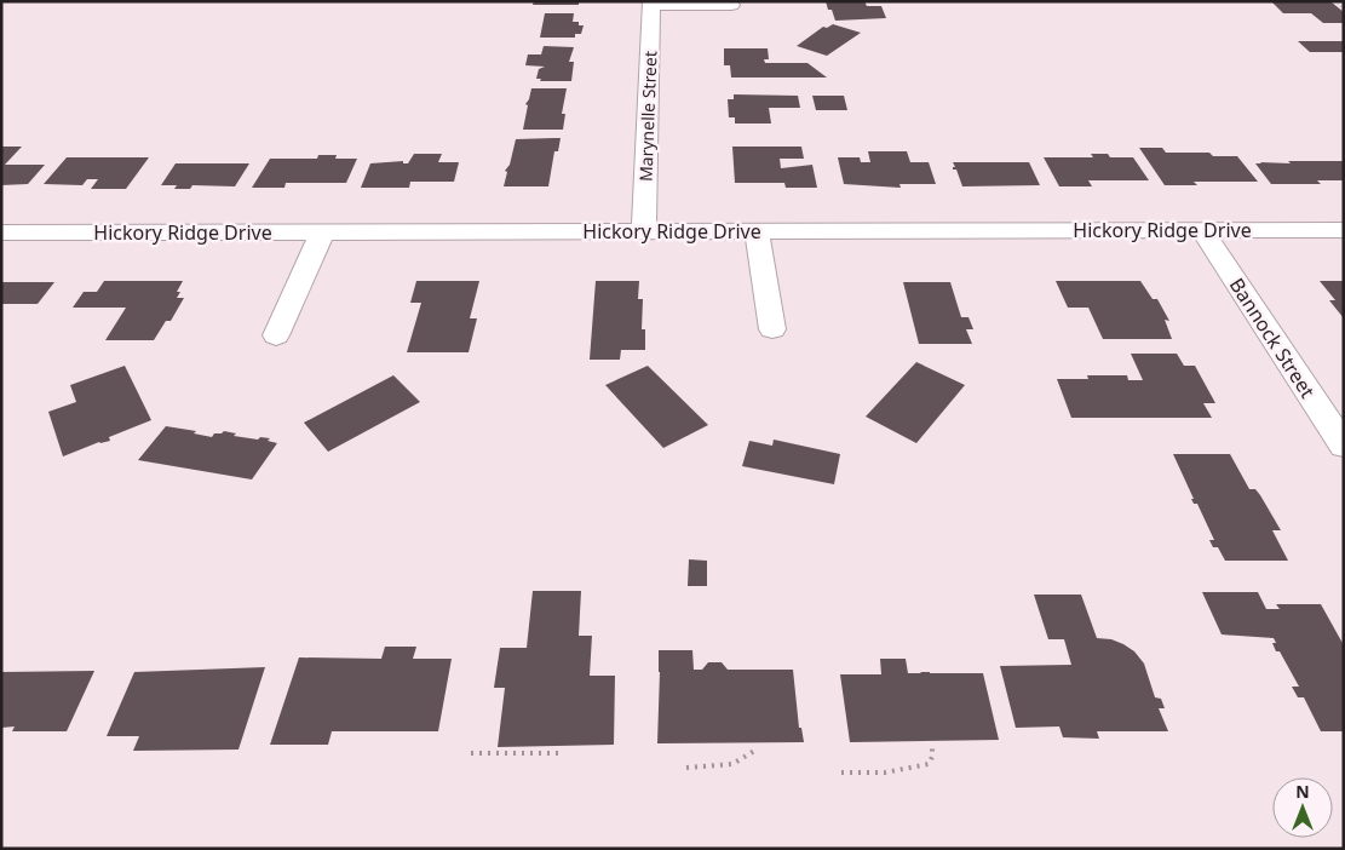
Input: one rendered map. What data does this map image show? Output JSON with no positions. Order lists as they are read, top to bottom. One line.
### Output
{"streets":{"street":["Marynelle Street","Hickory Ridge Drive","Bannock Street"]},"crossings":[["Marynelle Street","Hickory Ridge Drive"],["Hickory Ridge Drive","Bannock Street"]],"north":"top"}
